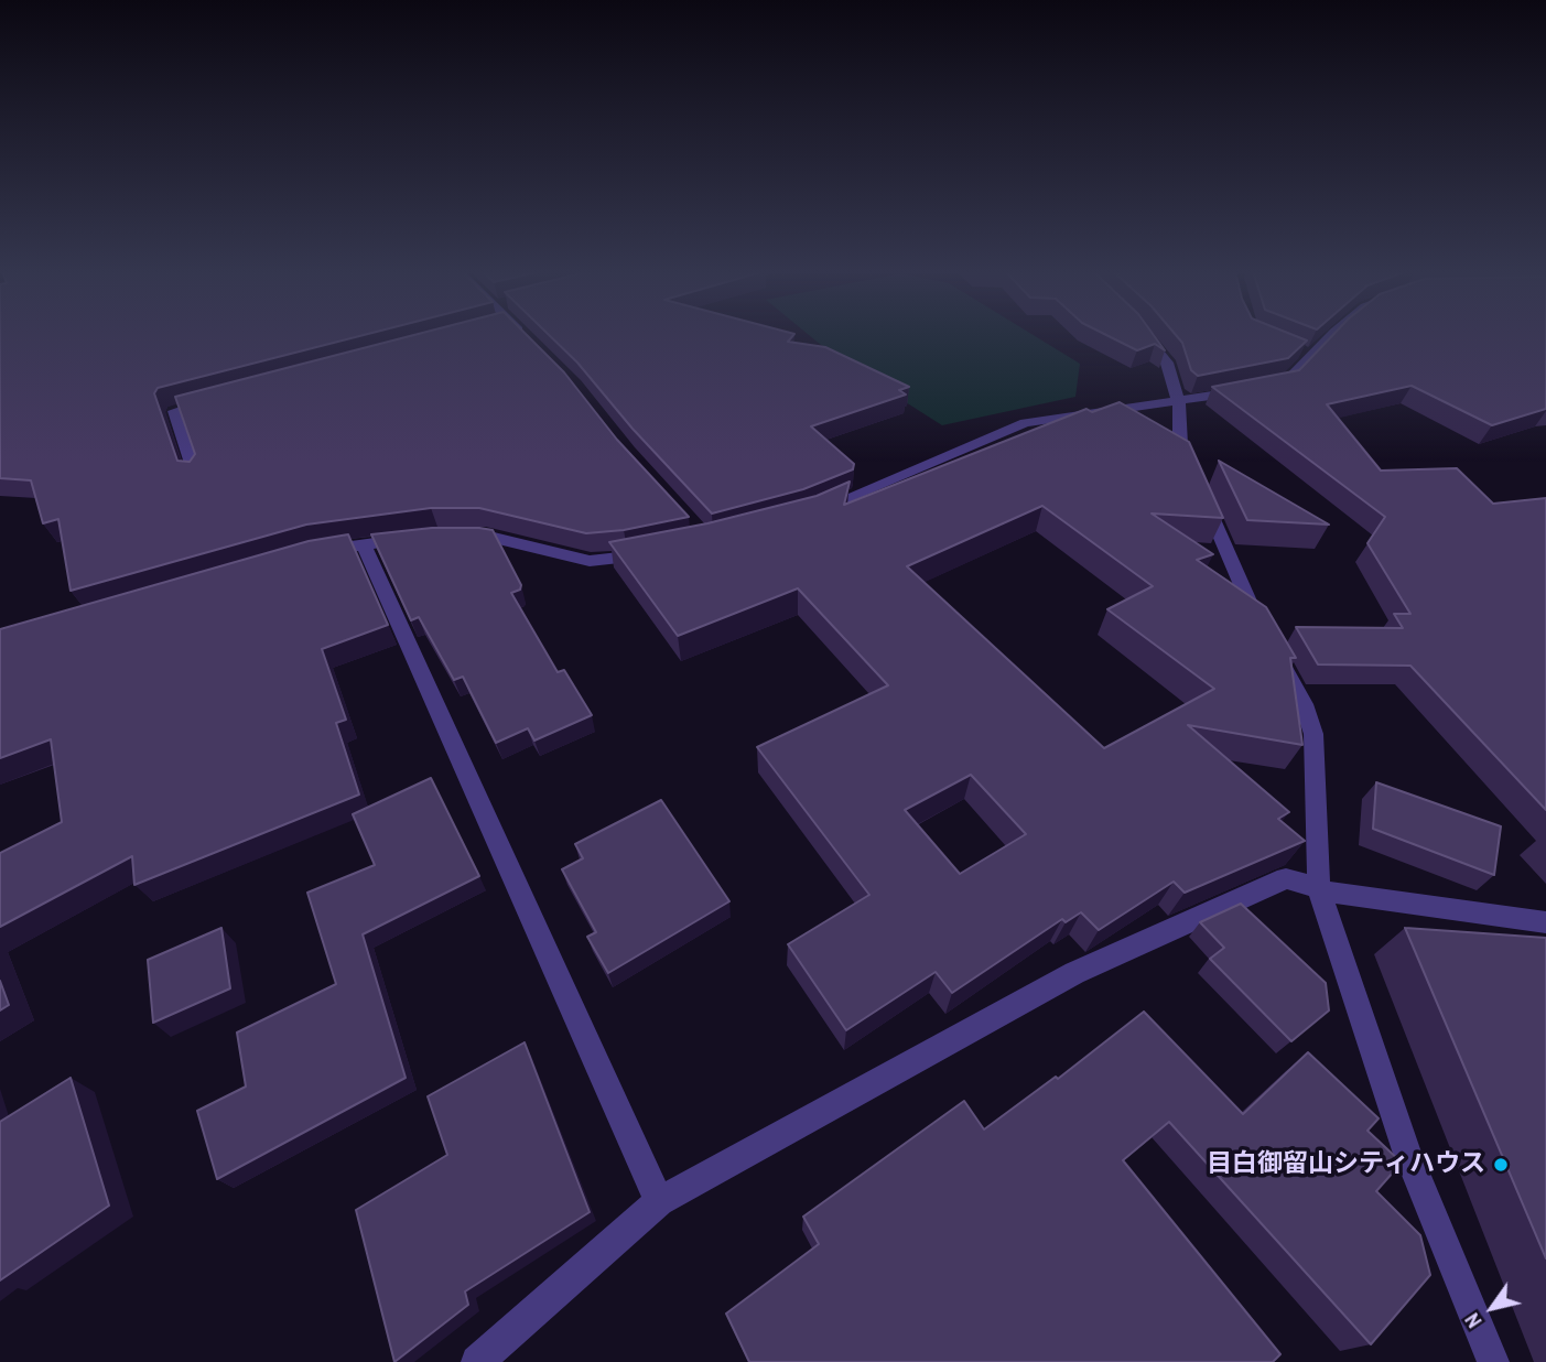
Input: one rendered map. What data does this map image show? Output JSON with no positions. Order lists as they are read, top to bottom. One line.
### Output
{"places":["目白御留山シティハウス"],"north":"bottom left"}
